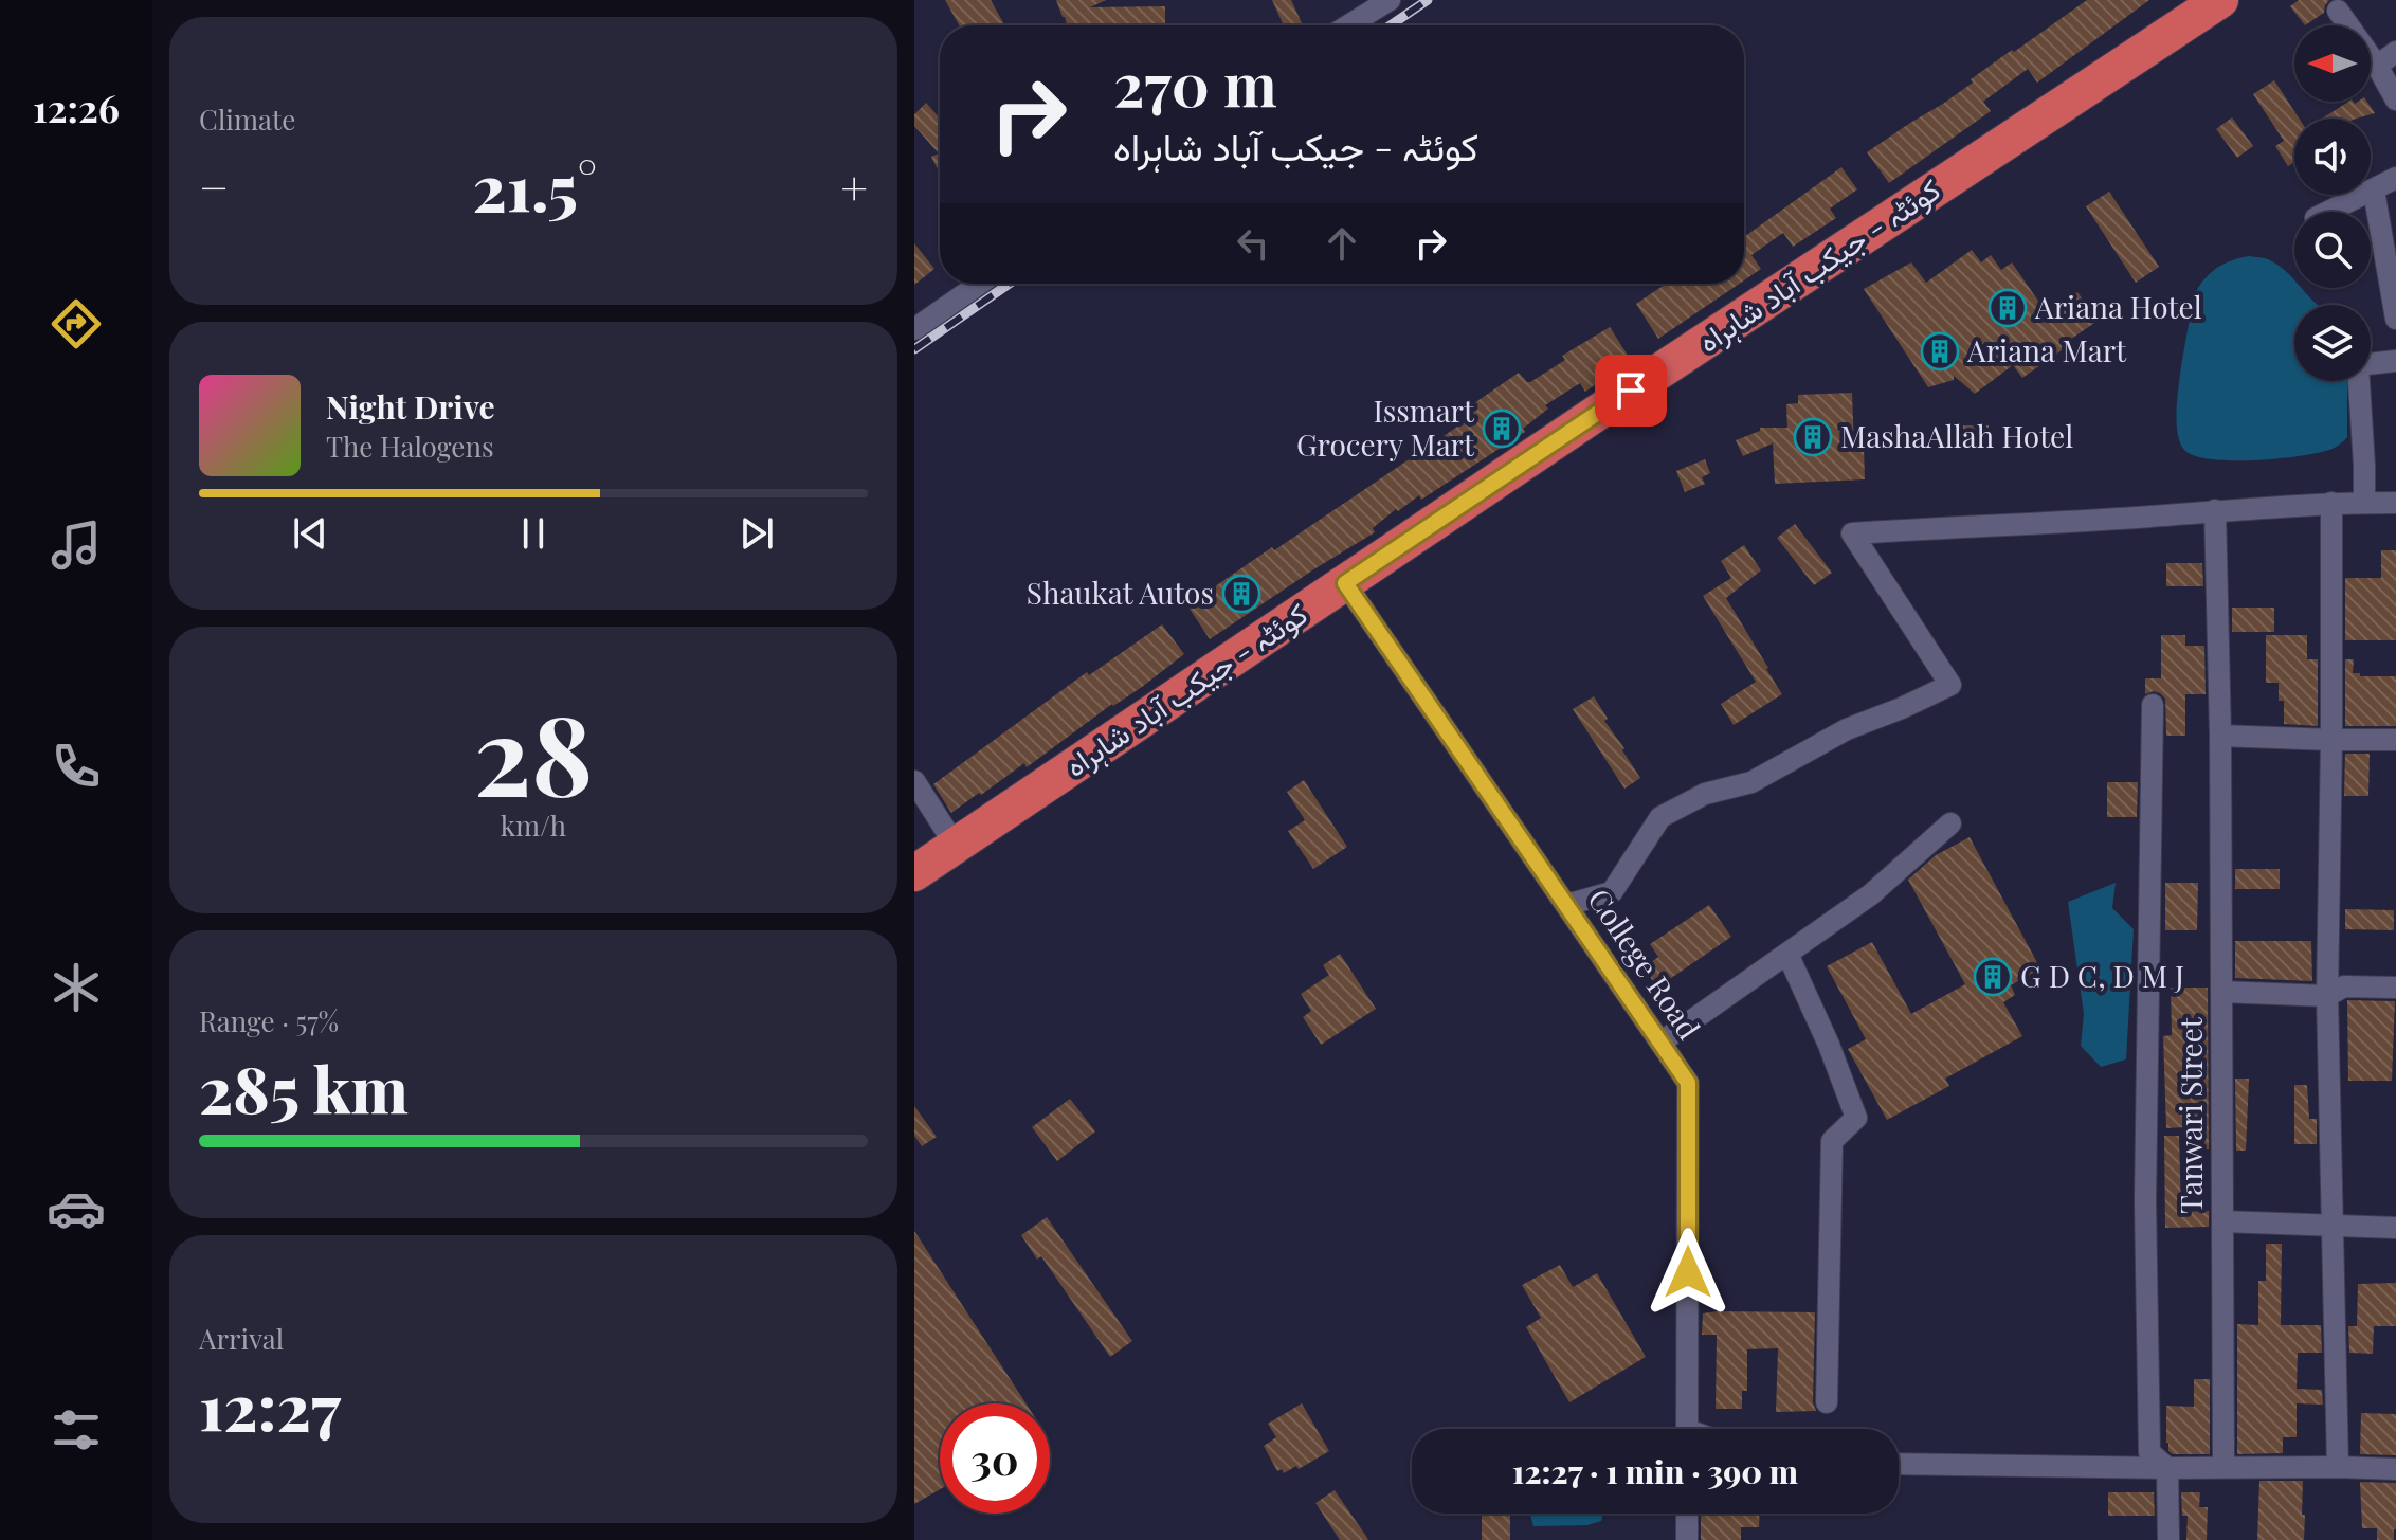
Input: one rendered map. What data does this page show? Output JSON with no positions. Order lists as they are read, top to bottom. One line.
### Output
{"streets":{"highway":["کوئٹہ - جیکب آباد شاہراہ"],"street":["College Road","Tanwari Street"]},"crossings":[["کوئٹہ - جیکب آباد شاہراہ","College Road"]],"places":{"building":["Ariana Hotel","Ariana Mart","Issmart Grocery Mart","MashaAllah Hotel","Shaukat Autos","G D C, D M J"]},"north":"left","page":{"tabs":"12:26","tile":["Climate",["28","km/h"],["Range · 57%","285 km"],["Arrival","12:27"]],"turn":["270 m","کوئٹہ - جیکب آباد شاہراہ"],"heat":["−","21.5°","+"],"song":["Night Drive","The Halogens"],"limit":"30","trip":"12:27 · 1 min · 390 m"}}
